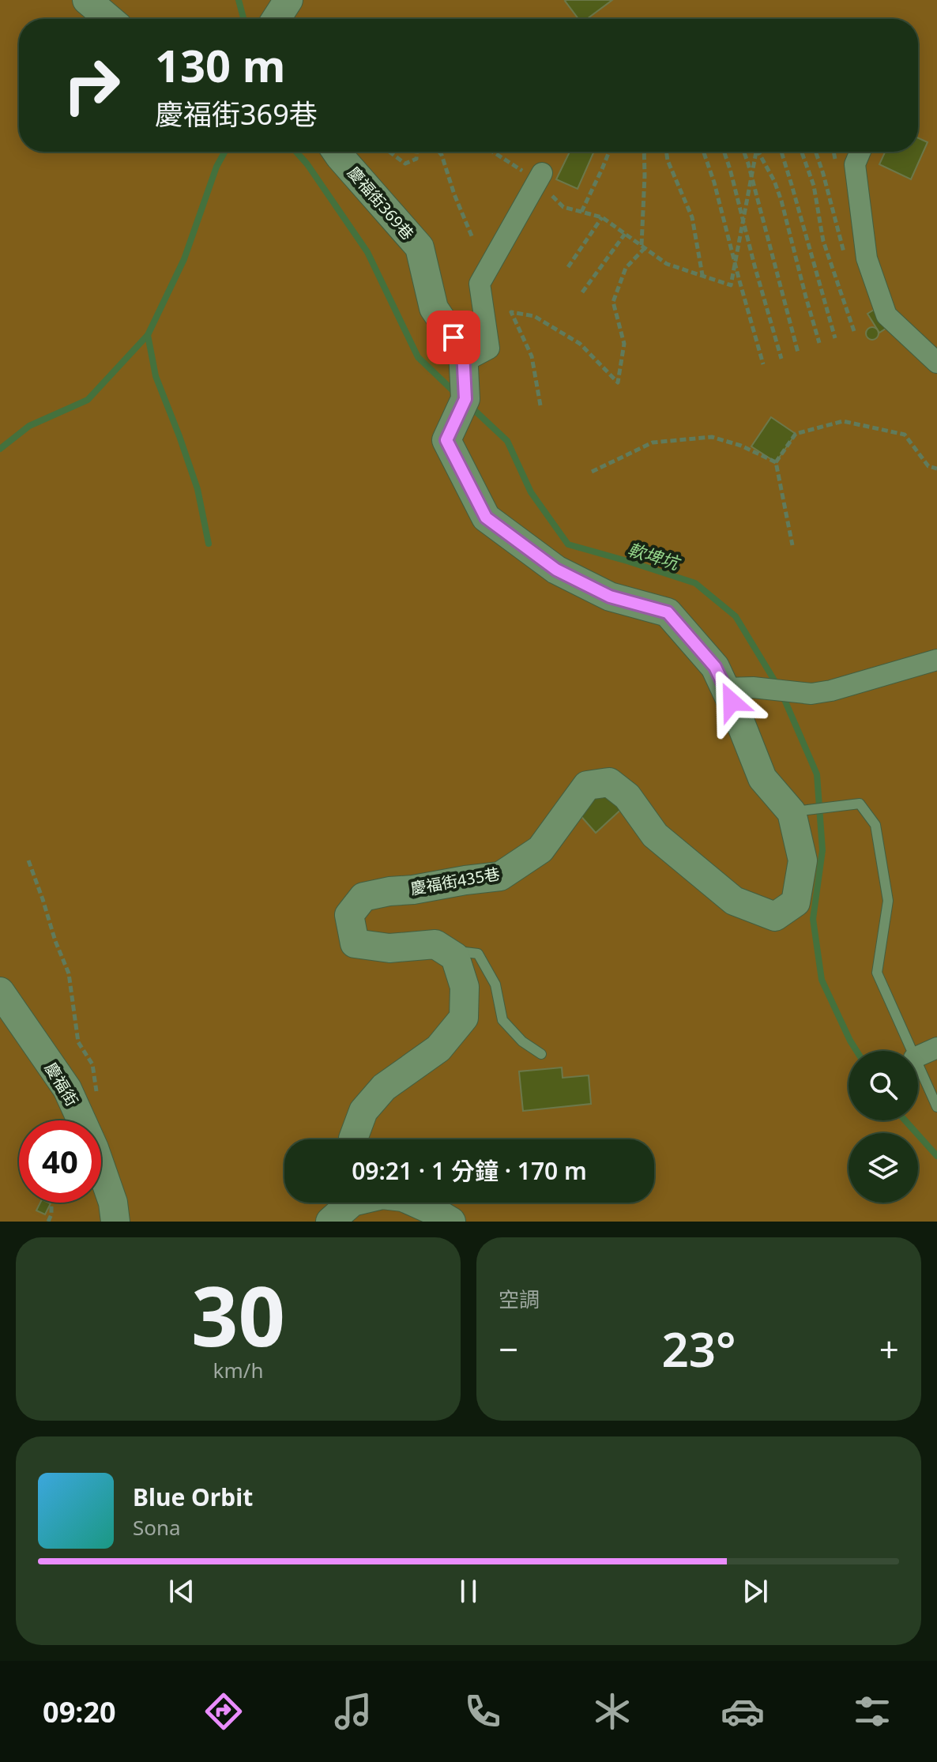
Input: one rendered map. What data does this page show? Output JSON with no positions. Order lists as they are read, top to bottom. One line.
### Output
{"streets":{"street":["慶福街369巷","慶福街435巷","慶福街"]},"water":["軟埤坑"],"page":{"turn":["130 m","慶福街369巷"],"limit":"40","trip":"09:21 · 1 分鐘 · 170 m","tile":[["30","km/h"],"空調"],"heat":["−","23°","+"],"song":["Blue Orbit","Sona"],"tabs":"09:20"}}
